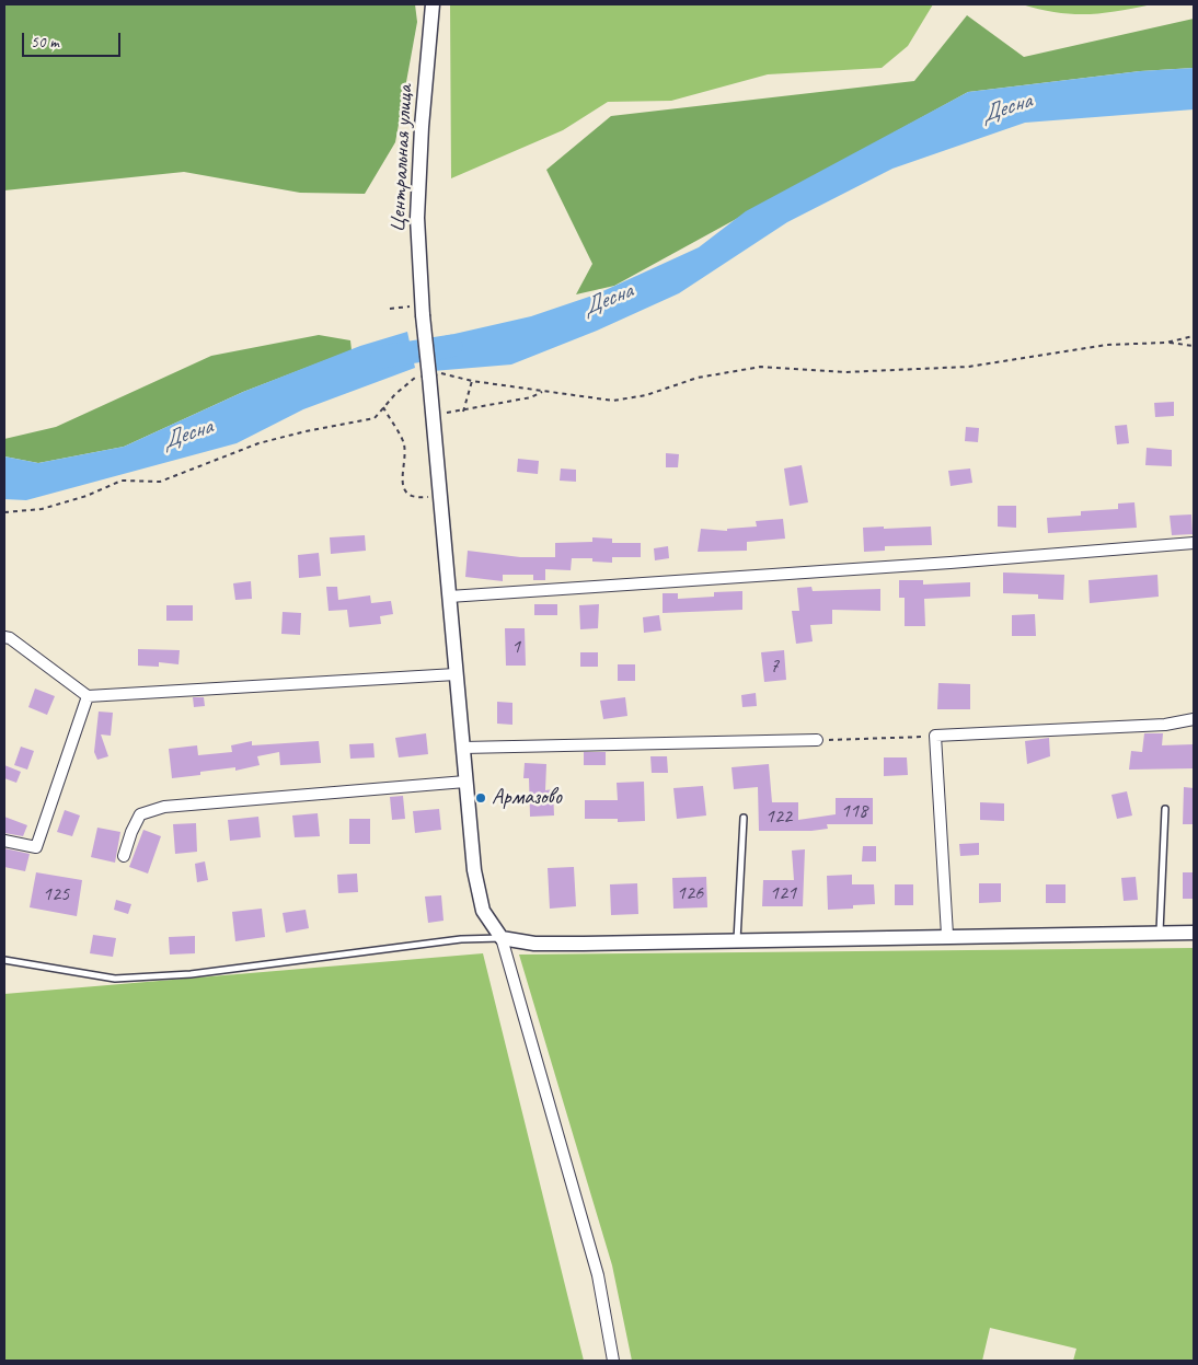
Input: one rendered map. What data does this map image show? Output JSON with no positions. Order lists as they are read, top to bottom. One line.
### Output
{"streets":{"street":["Центральная улица"]},"water":["Десна"],"places":["Армазово"],"house_numbers":["1","7","118","122","126","121","125"],"scale_bar":"50 m"}
